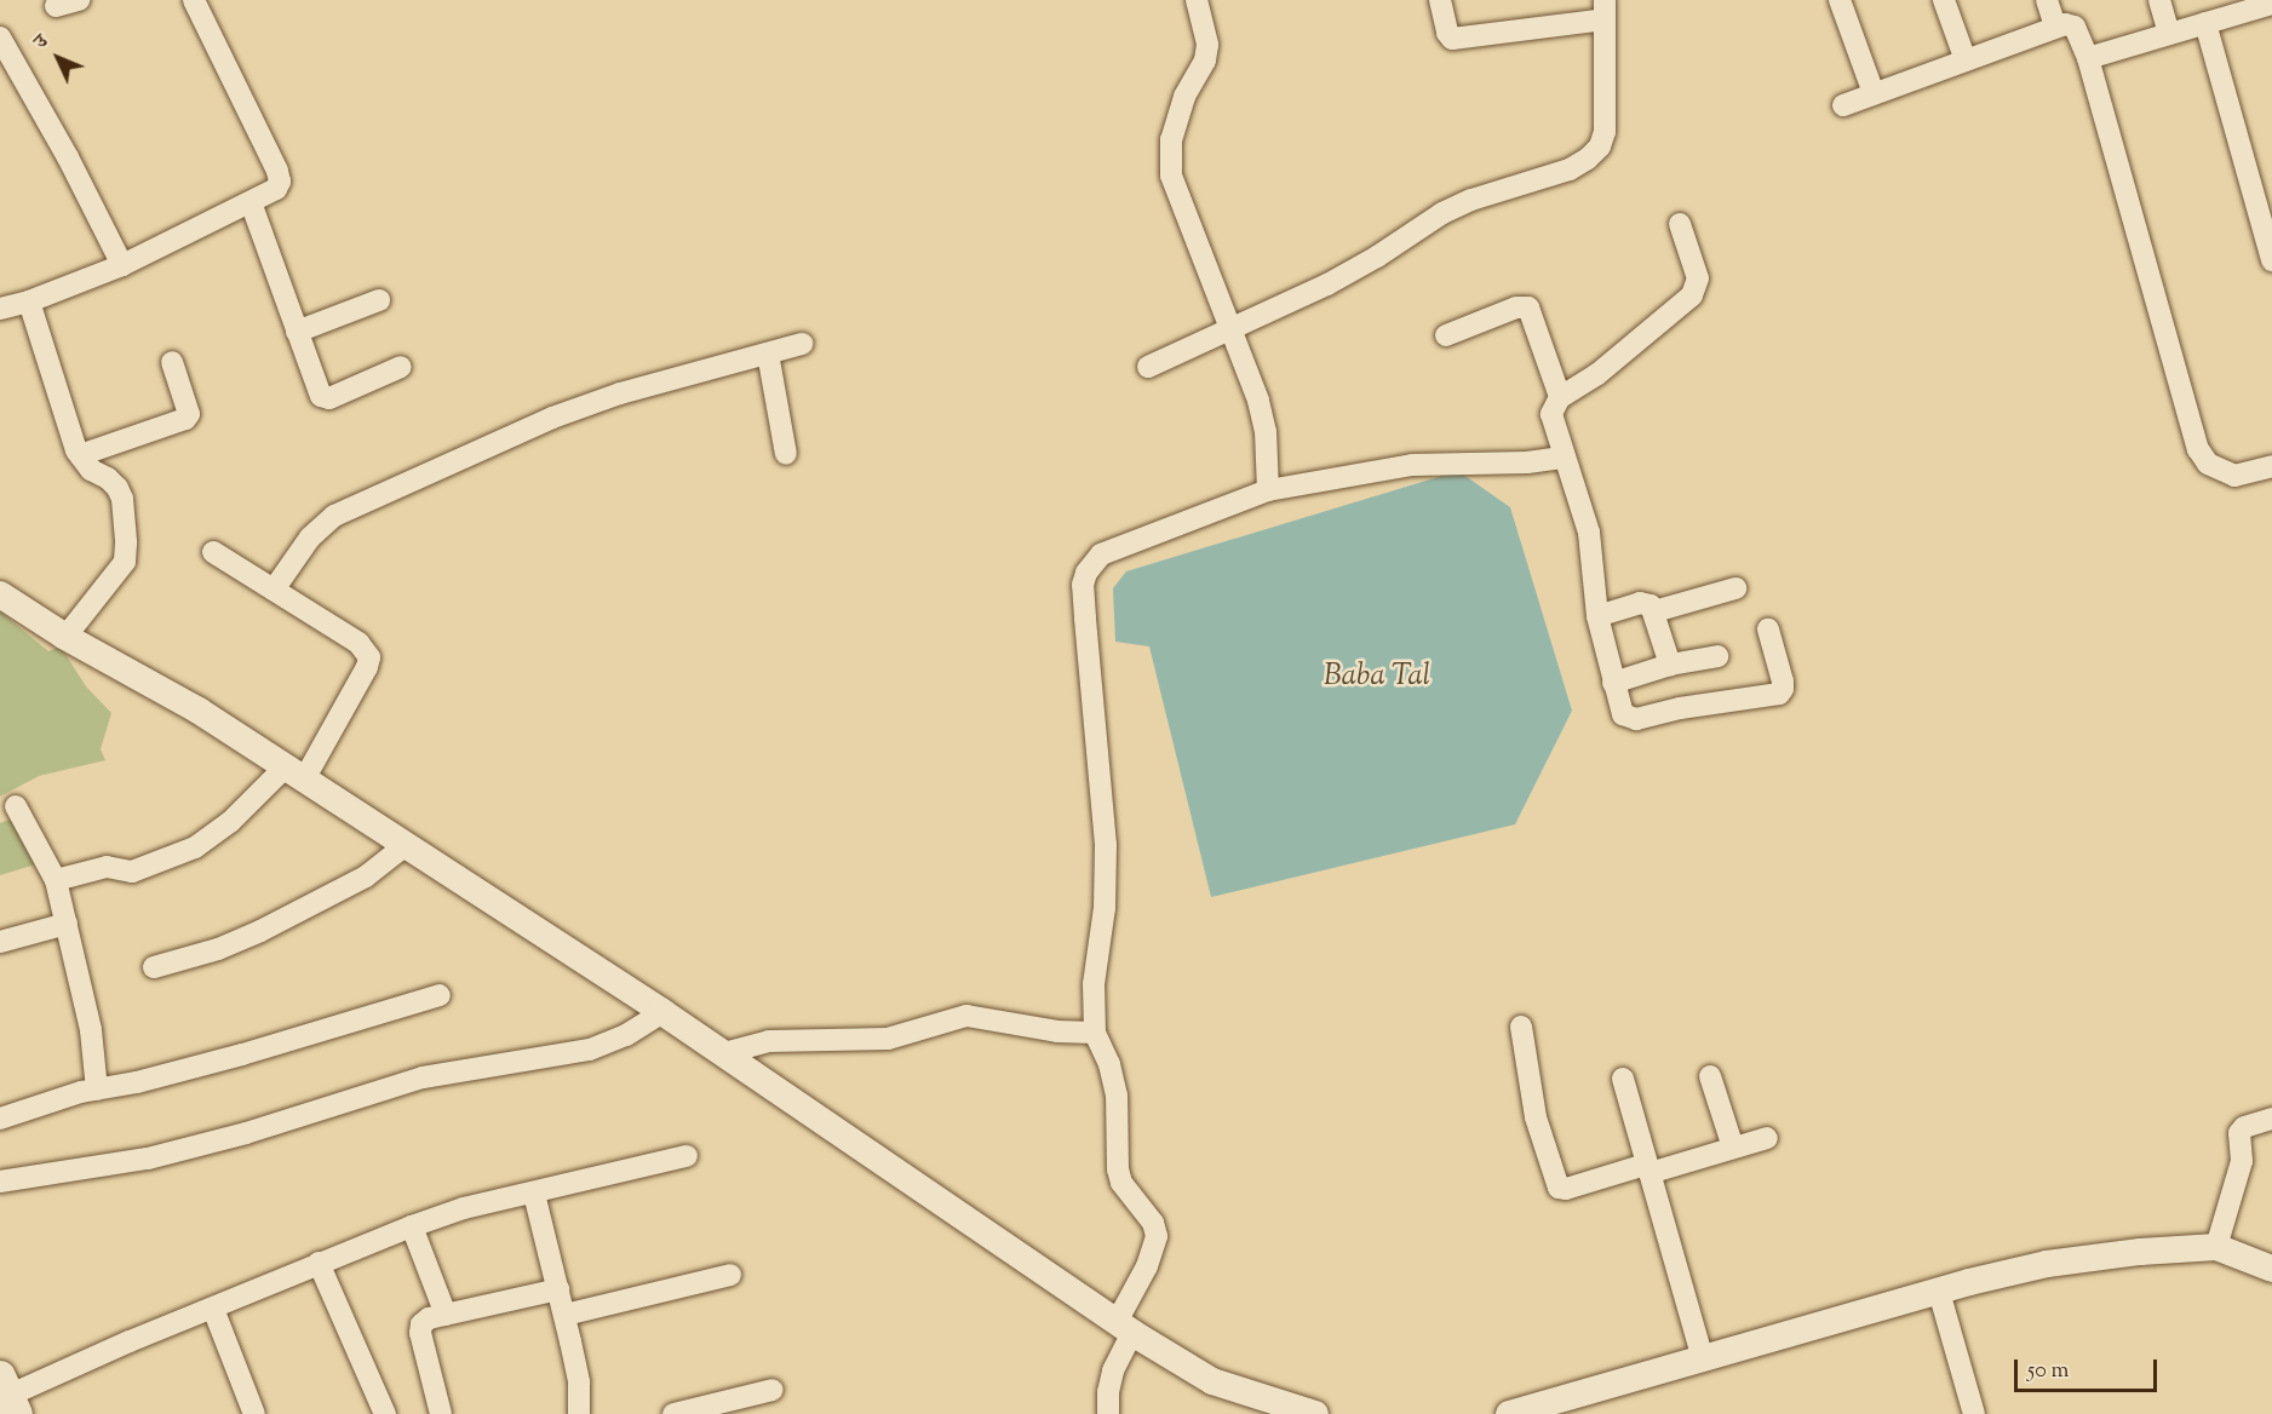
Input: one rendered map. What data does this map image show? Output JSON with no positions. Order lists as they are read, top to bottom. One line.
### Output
{"water":["Baba Tal"],"scale_bar":"50 m","north":"top left"}
